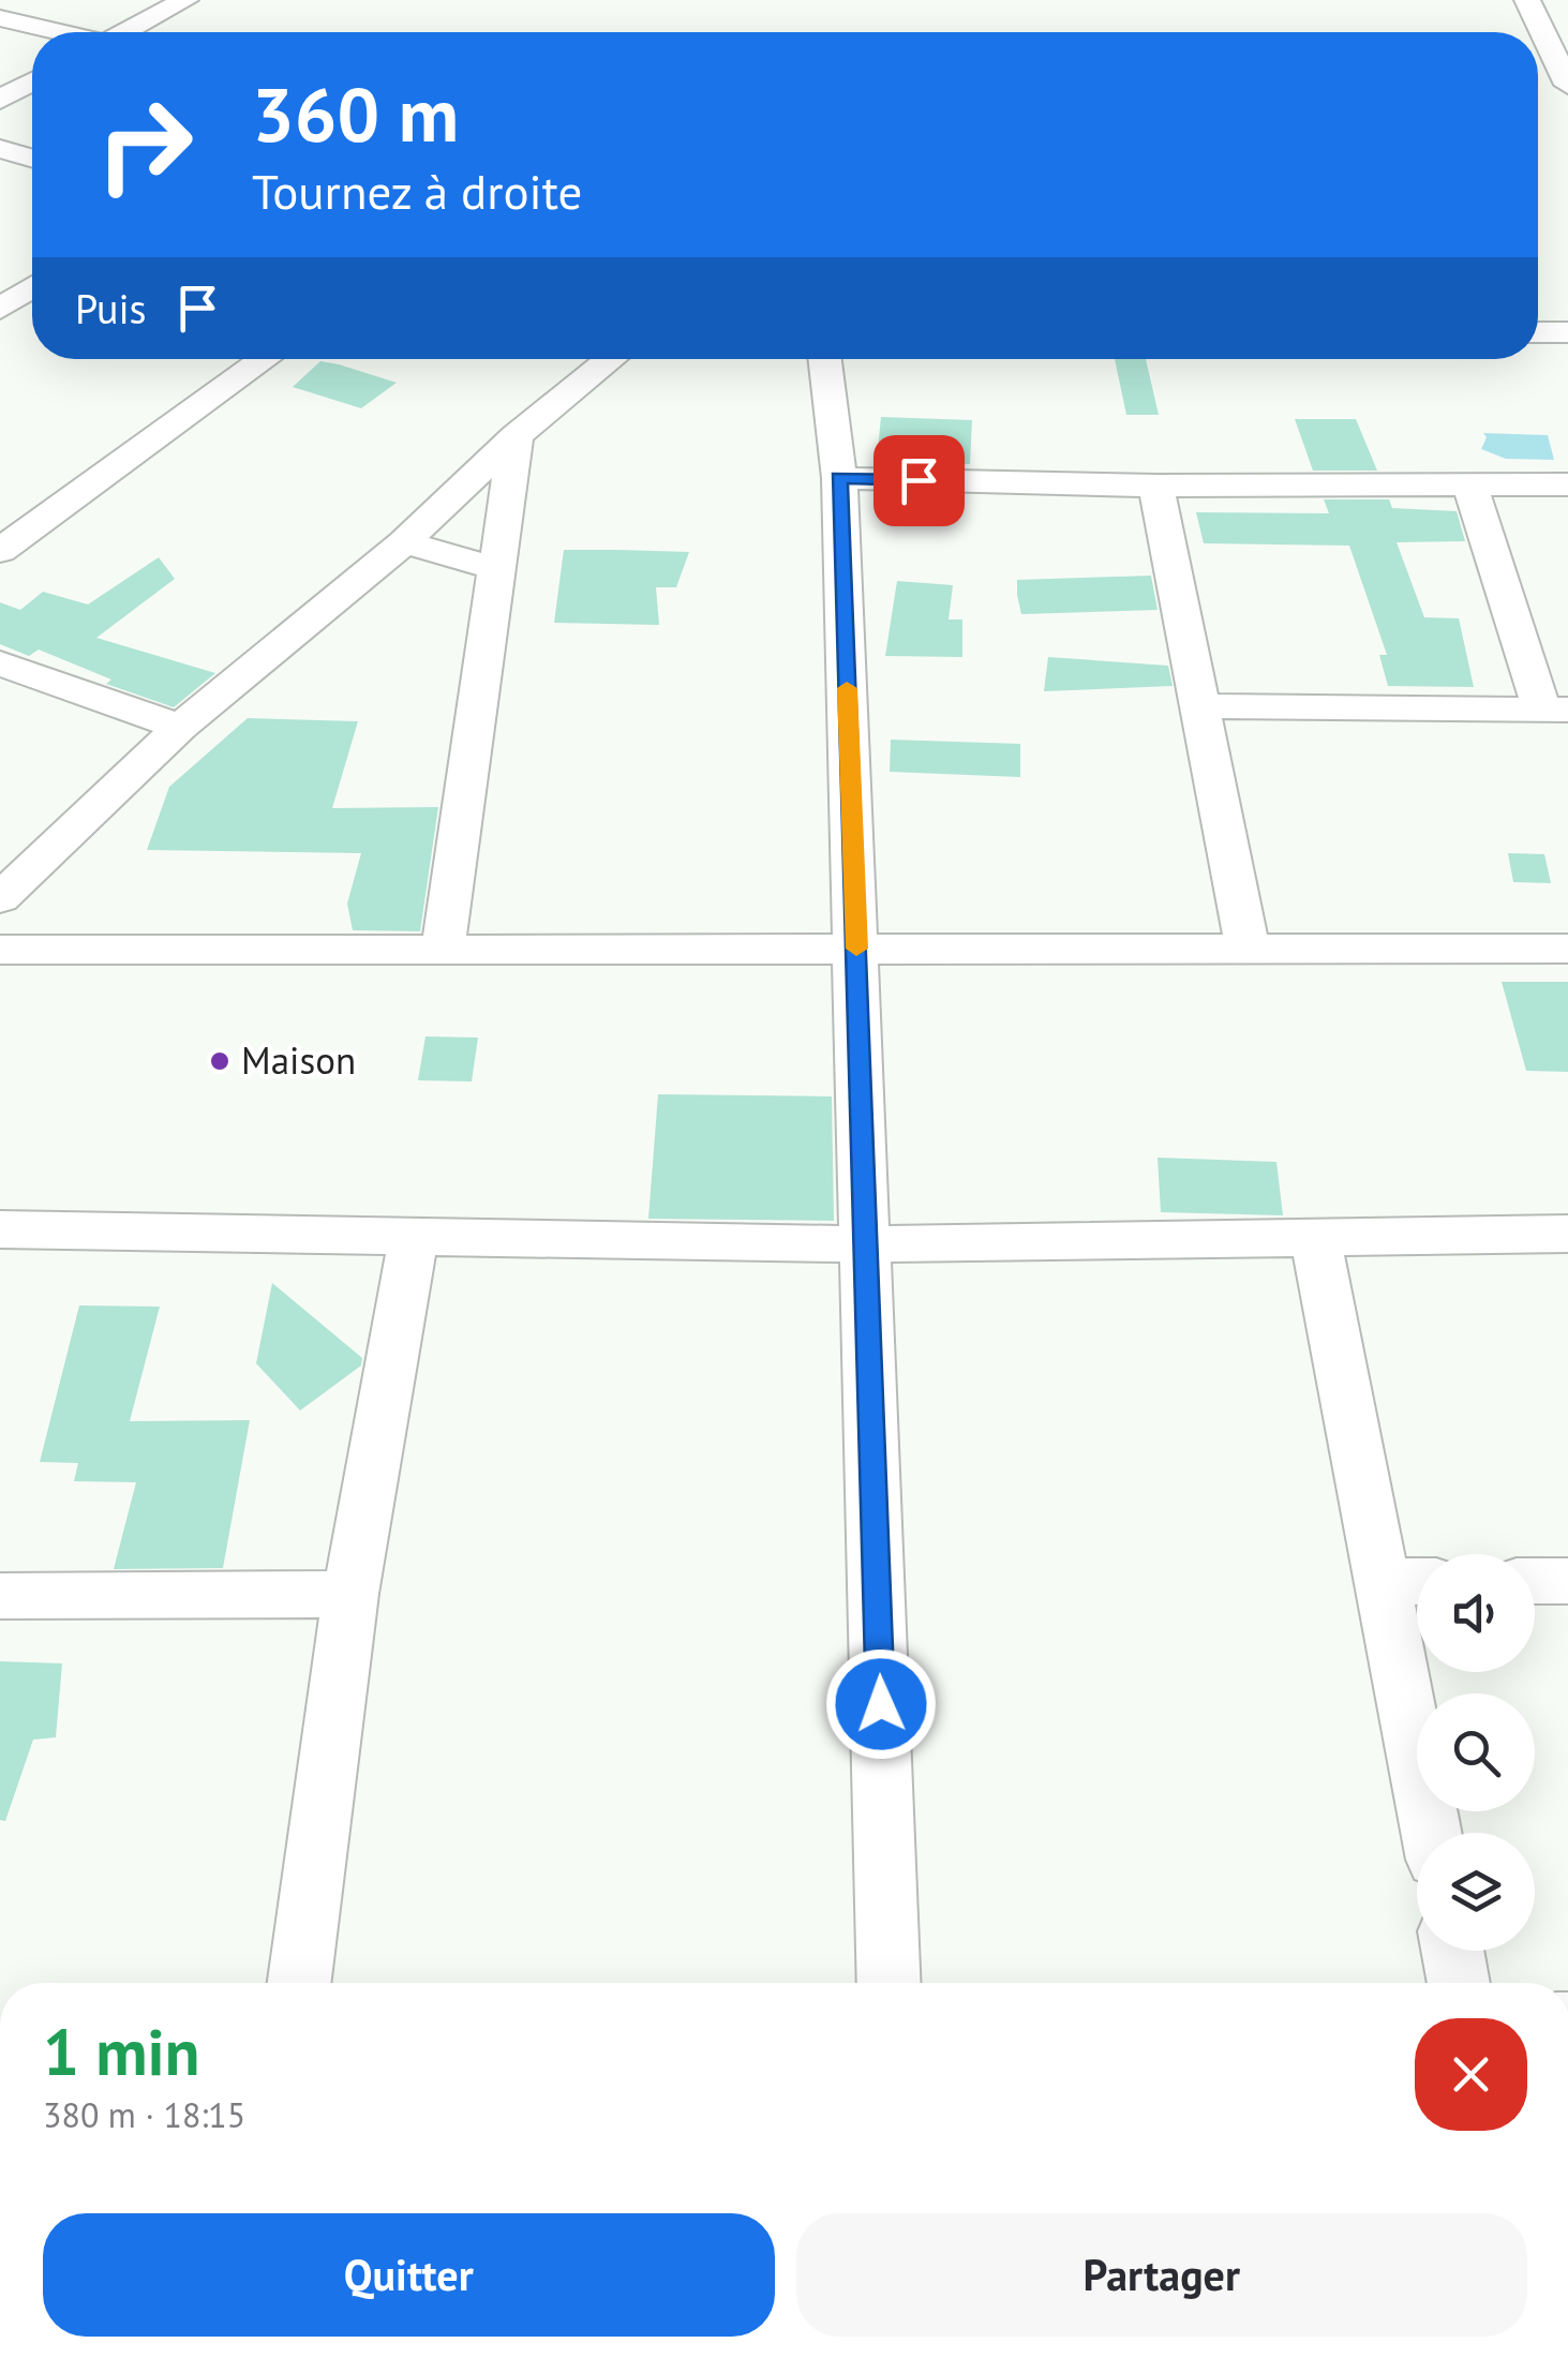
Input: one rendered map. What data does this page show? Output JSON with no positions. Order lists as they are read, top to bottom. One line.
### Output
{"places":["Maison"],"page":{"turn":["360 m","Tournez à droite"],"then":"Puis","heading":["1 min","380 m · 18:15"],"buttons":["Quitter","Partager"]}}
